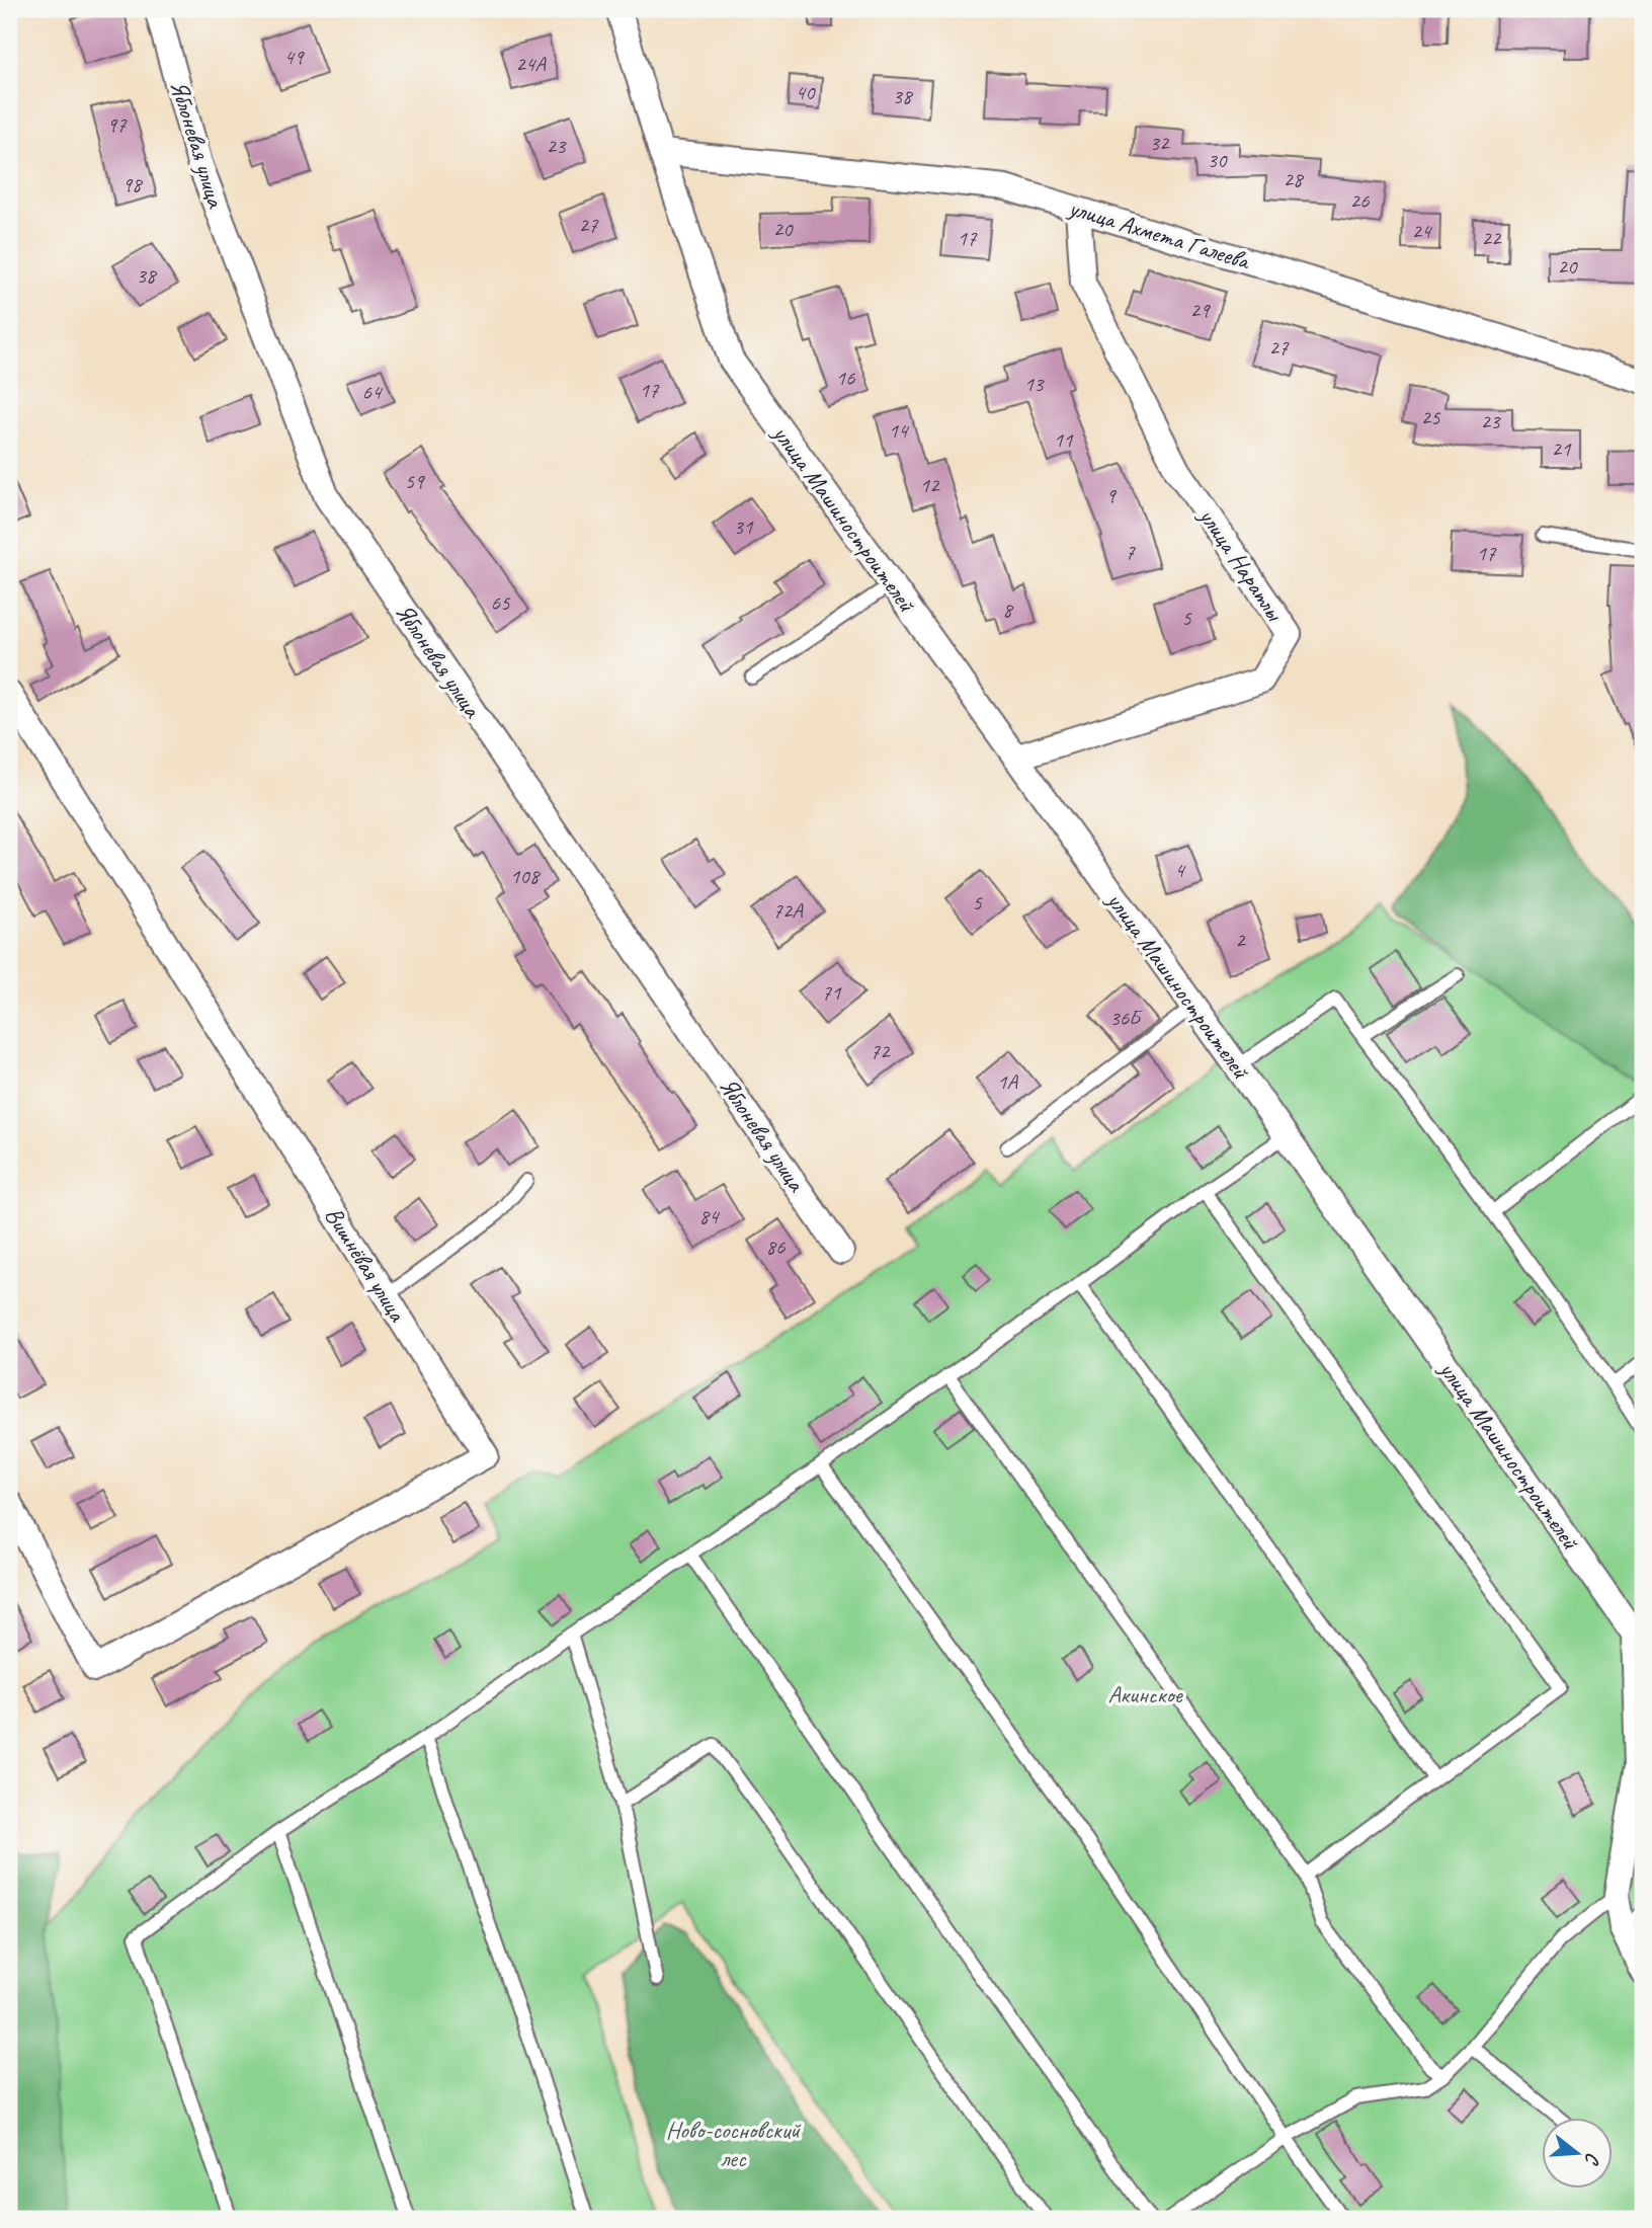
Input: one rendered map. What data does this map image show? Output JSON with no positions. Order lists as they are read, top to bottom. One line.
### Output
{"streets":{"street":["Яблоневая улица","улица Ахмета Галеева","улица Машиностроителей","улица Наратлы","Вишнёвая улица"]},"crossings":[["улица Ахмета Галеева","улица Машиностроителей"],["улица Ахмета Галеева","улица Наратлы"],["улица Машиностроителей","улица Наратлы"]],"parks":["Акинское","Ново-сосновский лес"],"house_numbers":["49","24А","40","38","97","32","23","30","28","98","26","27","20","24","17","22","20","38","29","27","16","13","17","64","25","23","14","11","21","59","12","9","31","7","17","65","8","5","4","108","5","72А","2","71","36Б","72","1А","84","86"],"north":"right"}
